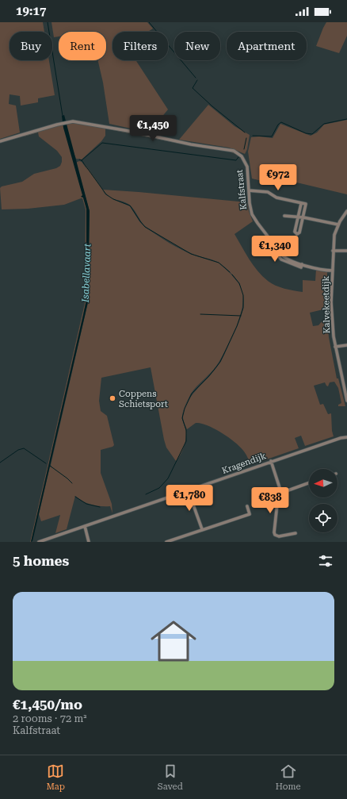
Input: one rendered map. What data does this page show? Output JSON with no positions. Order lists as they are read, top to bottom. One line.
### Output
{"streets":{"street":["Kalfstraat","Kalvekeetdijk","Kragendijk"]},"crossings":[["Kalfstraat","Kalvekeetdijk"]],"water":["Isabellavaart"],"places":["Coppens Schietsport"],"north":"left","page":{"status":"19:17","chip":["Buy","Rent","Filters","New","Apartment"],"price":["€1,450","€972","€1,340","€1,780","€838"],"heading":"5 homes","list":[{"name":"€1,450/mo","note":"2 rooms · 72 m² · Kalfstraat"}],"tabs":["Map","Saved","Home"]}}
